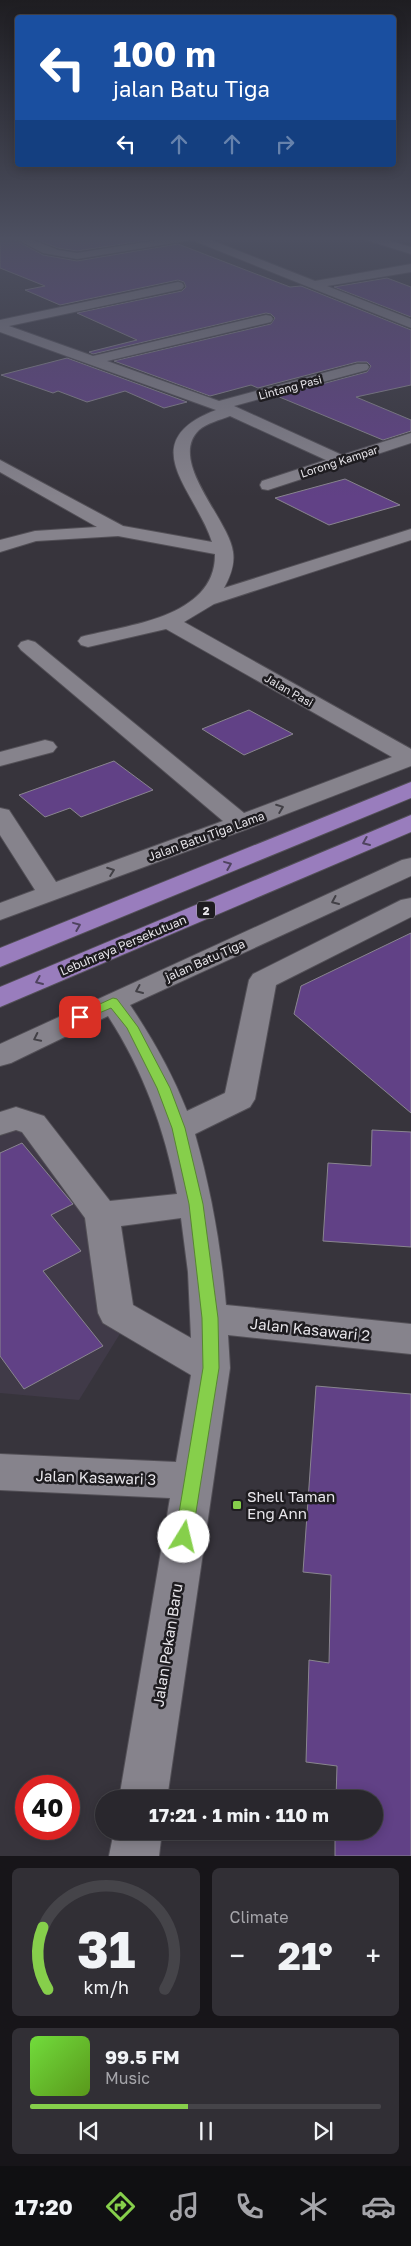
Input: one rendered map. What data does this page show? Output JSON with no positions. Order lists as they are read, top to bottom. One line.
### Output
{"streets":{"highway":["2","Lebuhraya Persekutuan"],"street":["Lintang Pasi","Lorong Kampar","Jalan Pasi","Jalan Batu Tiga Lama","jalan Batu Tiga","Jalan Kasawari 2","Jalan Kasawari 3","Jalan Pekan Baru"]},"crossings":[["Jalan Pasi","Jalan Batu Tiga Lama"],["jalan Batu Tiga","Jalan Pekan Baru"],["Jalan Kasawari 2","Jalan Pekan Baru"],["Jalan Kasawari 3","Jalan Pekan Baru"]],"one_way":["jalan Batu Tiga"],"places":{"transit":["Shell Taman Eng Ann"]},"page":{"turn":["100 m","jalan Batu Tiga"],"limit":"40","trip":"17:21 · 1 min · 110 m","tile":"Climate","heat":["−","21°","+"],"song":["99.5 FM","Music"],"tabs":"17:20","gauge":["31","km/h"]}}
